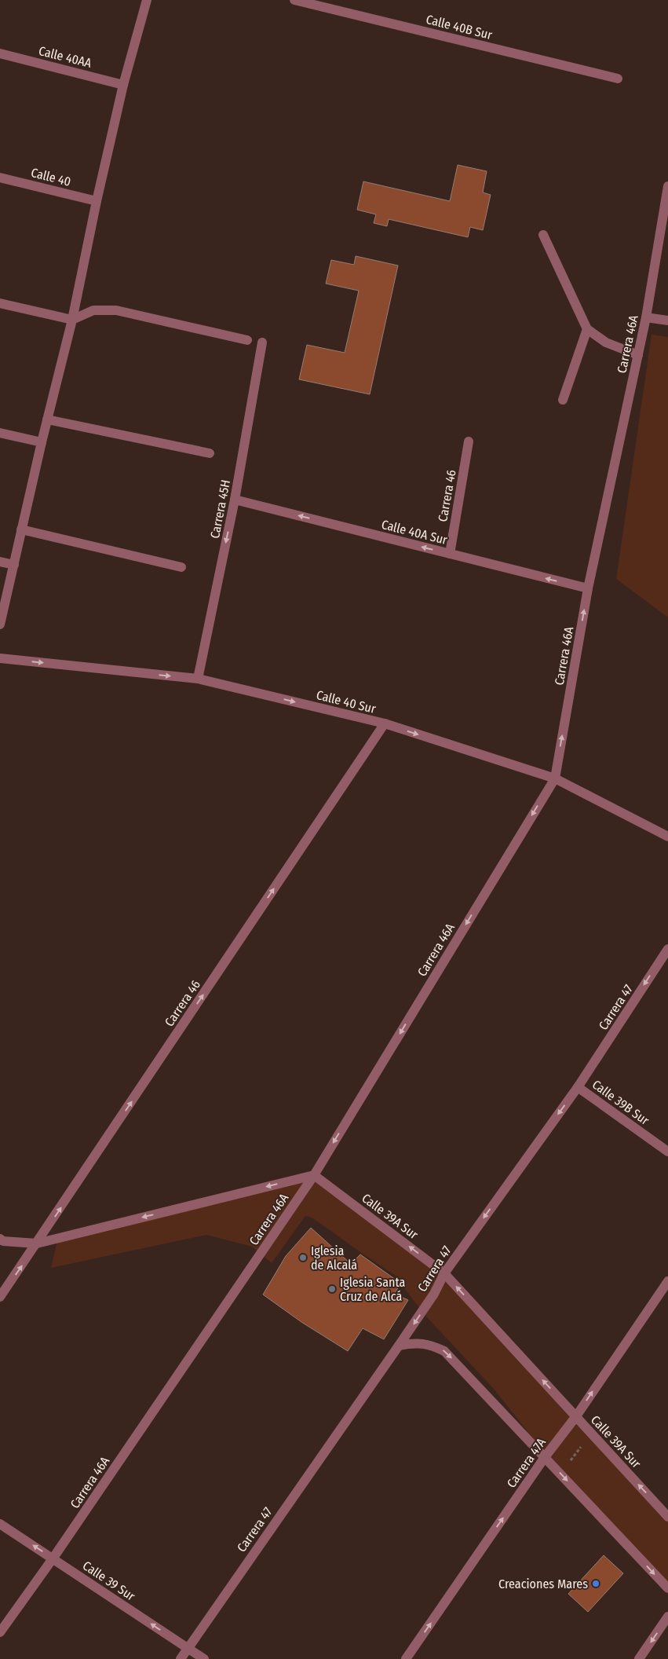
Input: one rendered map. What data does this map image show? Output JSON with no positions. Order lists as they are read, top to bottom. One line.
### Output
{"streets":{"street":["Calle 40B Sur","Calle 40AA","Calle 40","Carrera 46A","Carrera 46","Carrera 45H","Calle 40A Sur","Calle 40 Sur","Carrera 47","Calle 39B Sur","Calle 39A Sur","Carrera 47A","Calle 39 Sur"]},"crossings":[["Carrera 46A","Calle 40A Sur"],["Carrera 46A","Calle 40 Sur"],["Carrera 46A","Calle 39A Sur"],["Carrera 46A","Calle 39 Sur"],["Carrera 46","Calle 40A Sur"],["Carrera 46","Calle 40 Sur"],["Carrera 45H","Calle 40A Sur"],["Carrera 45H","Calle 40 Sur"],["Carrera 47","Calle 39B Sur"],["Carrera 47","Calle 39A Sur"],["Carrera 47","Calle 39 Sur"],["Calle 39A Sur","Carrera 47A"]],"one_way":["Carrera 46","Carrera 45H","Calle 40A Sur","Calle 40 Sur","Carrera 47","Carrera 47A","Calle 39 Sur"],"places":["Iglesia de Alcalá","Iglesia Santa Cruz de Alcá","Creaciones Mares"]}
